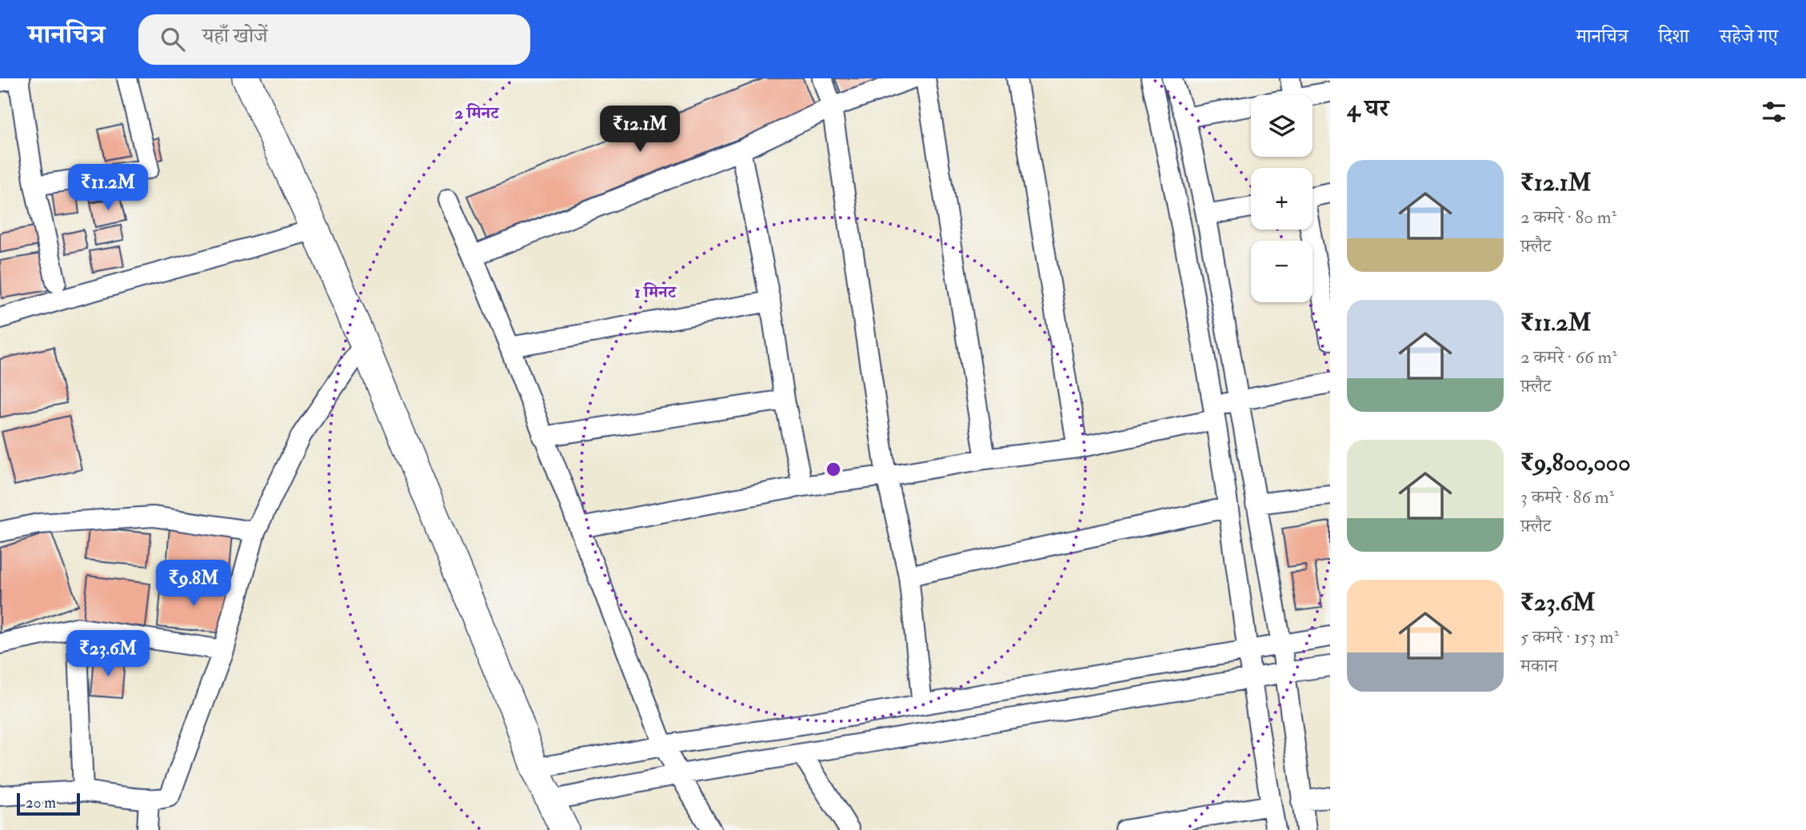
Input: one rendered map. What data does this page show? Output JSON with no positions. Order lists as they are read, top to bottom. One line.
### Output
{"scale_bar":"20 m","page":{"header":"मानचित्र","search":"यहाँ खोजें","nav":["मानचित्र","दिशा","सहेजे गए"],"heading":"4 घर","map_buttons":["+","−"],"price":["₹12.1M","₹11.2M","₹9.8M","₹23.6M"],"list":[{"name":"₹12.1M","note":"2 कमरे · 80 m² · फ़्लैट"},{"name":"₹11.2M","note":"2 कमरे · 66 m² · फ़्लैट"},{"name":"₹9,800,000","note":"3 कमरे · 86 m² · फ़्लैट"},{"name":"₹23.6M","note":"5 कमरे · 153 m² · मकान"}],"scale":"20 m"},"rings":["2 मिनट","1 मिनट"]}
